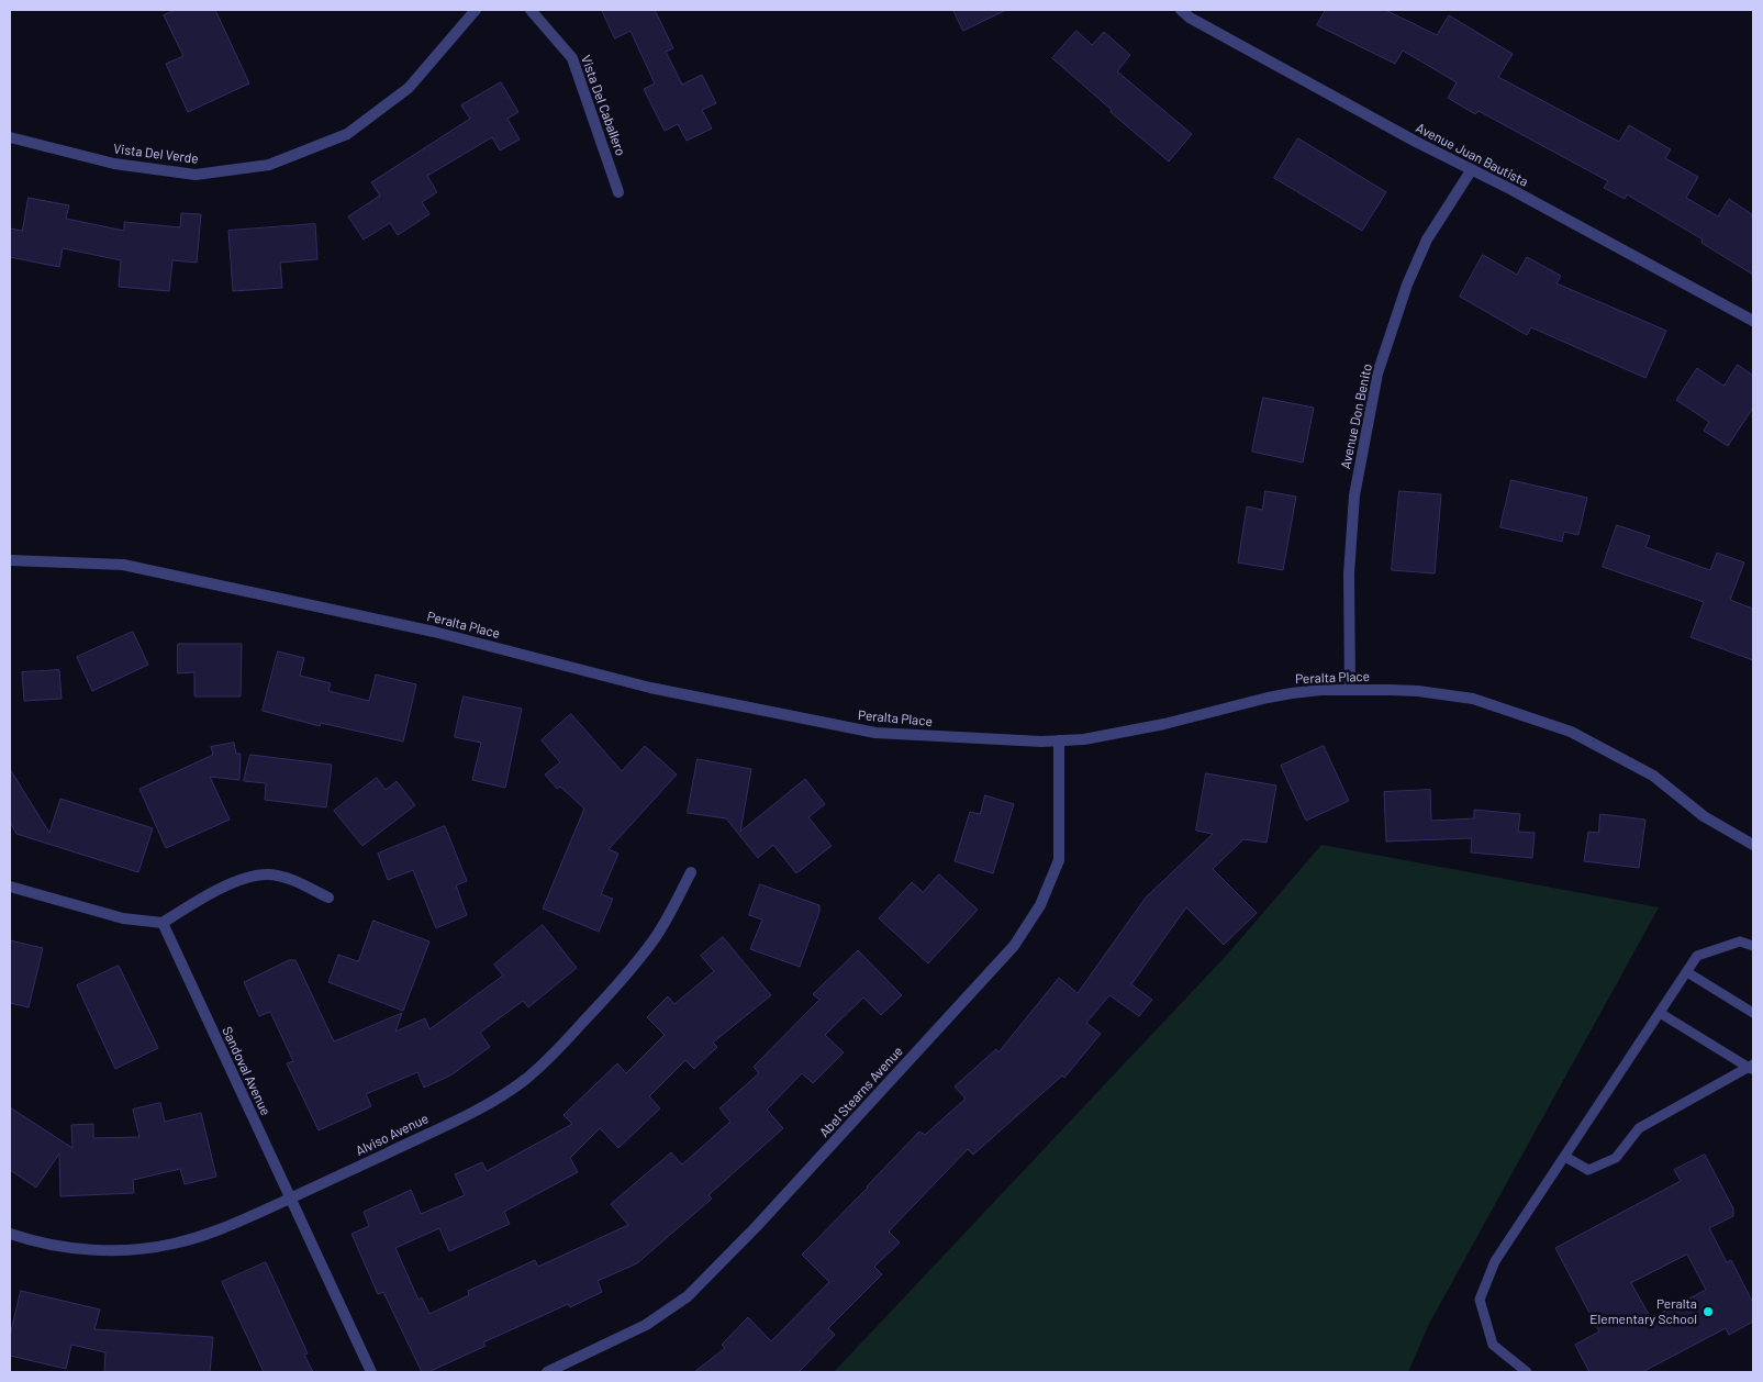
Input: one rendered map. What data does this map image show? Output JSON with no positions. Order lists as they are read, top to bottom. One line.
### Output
{"streets":{"street":["Vista Del Caballero","Vista Del Verde","Avenue Juan Bautista","Avenue Don Benito","Peralta Place","Sandoval Avenue","Abel Stearns Avenue","Alviso Avenue"]},"crossings":[["Avenue Juan Bautista","Avenue Don Benito"],["Avenue Don Benito","Peralta Place"],["Peralta Place","Abel Stearns Avenue"],["Sandoval Avenue","Alviso Avenue"]],"places":["Peralta Elementary School"]}
